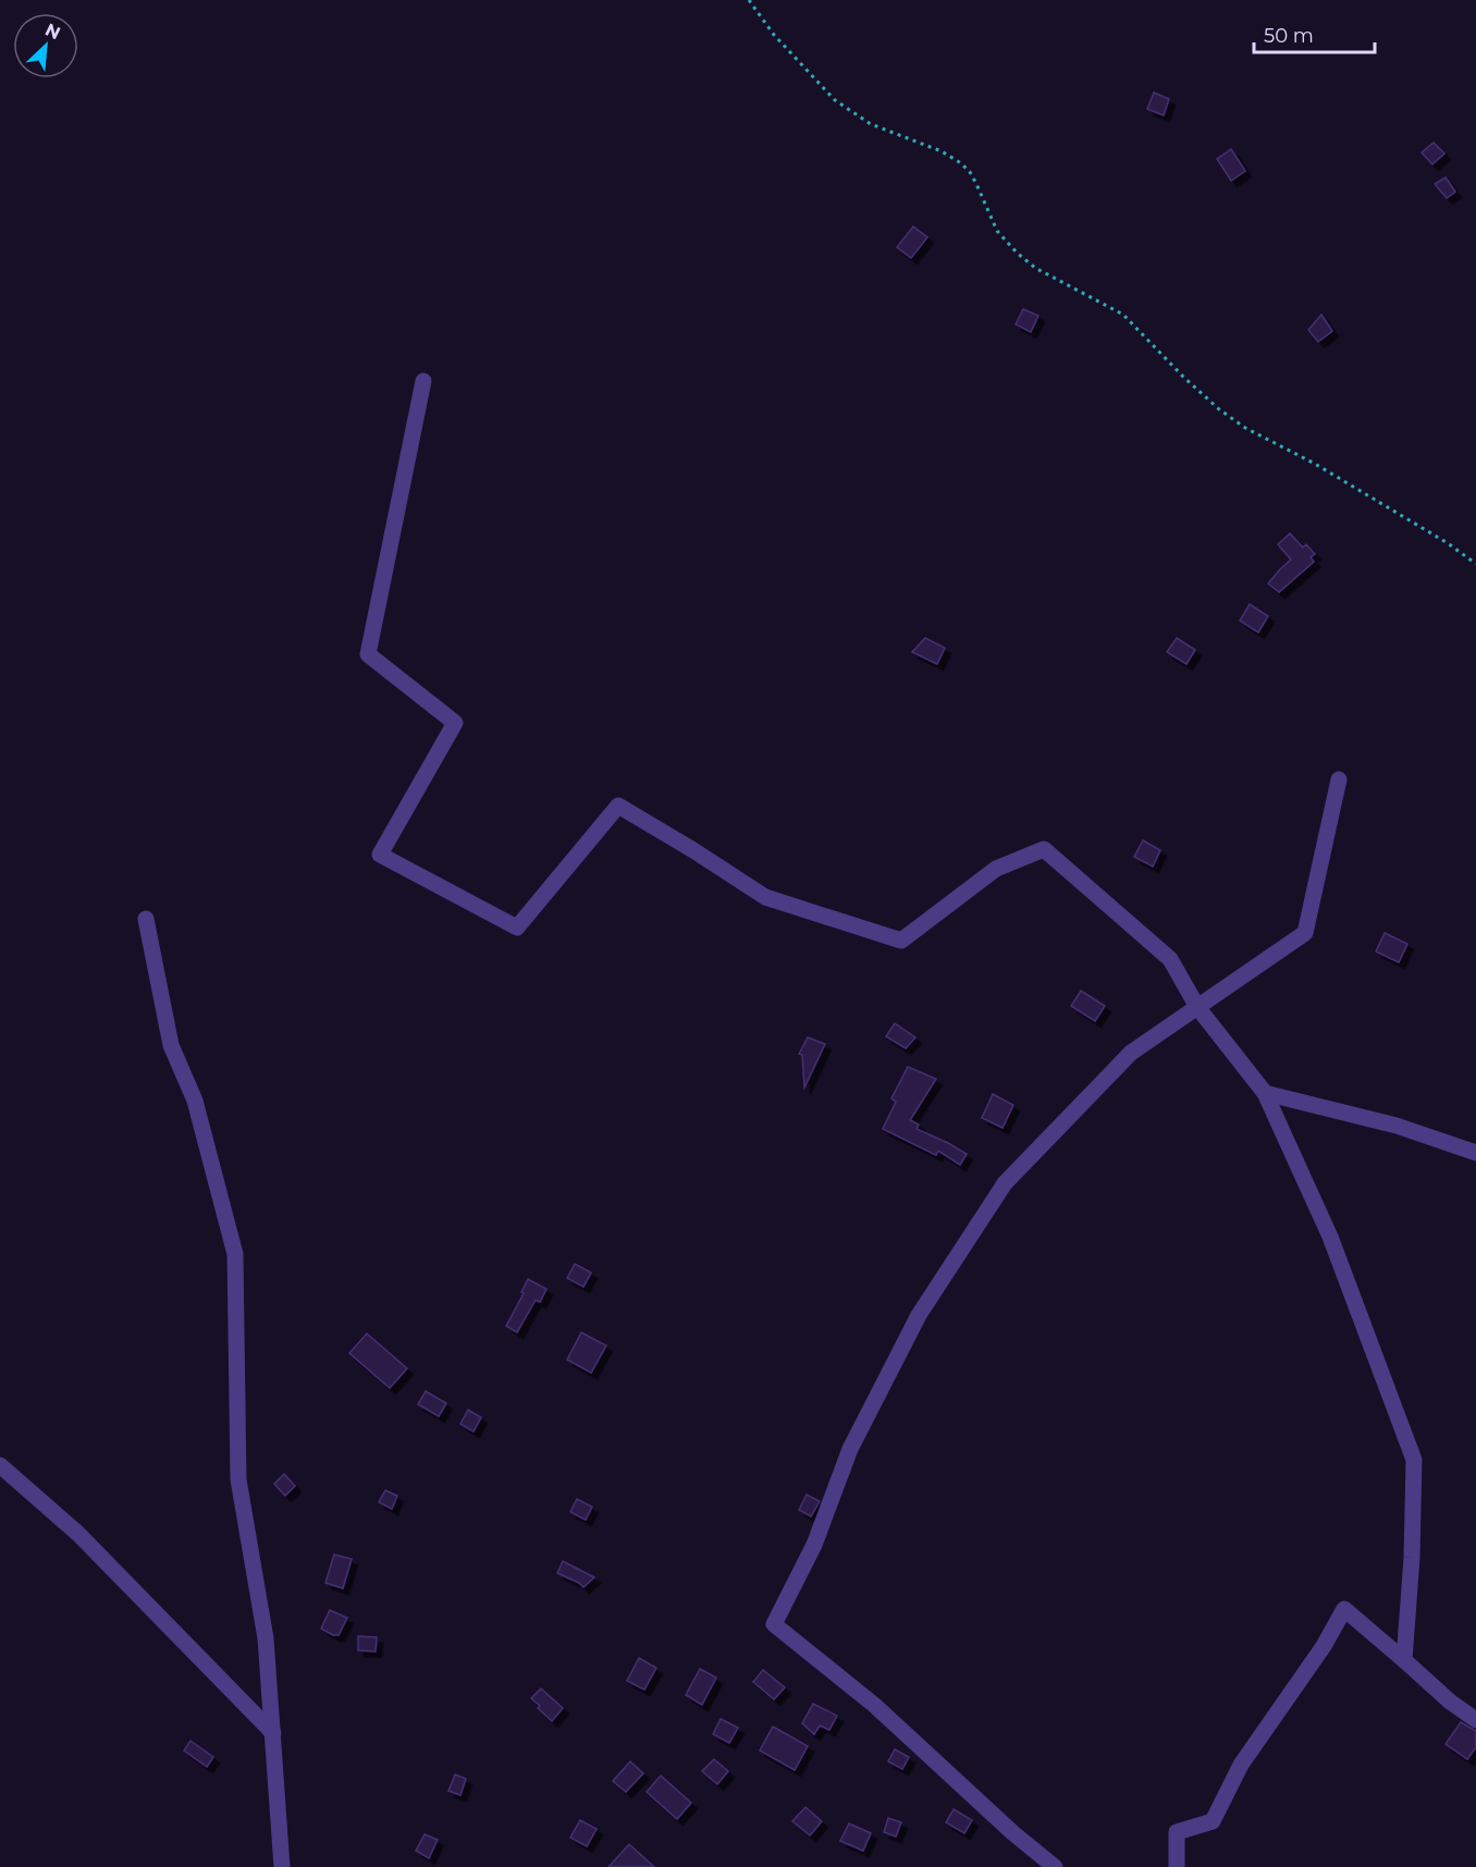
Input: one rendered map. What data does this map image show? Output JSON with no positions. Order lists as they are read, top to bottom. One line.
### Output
{"scale_bar":"50 m","north":"top right"}
